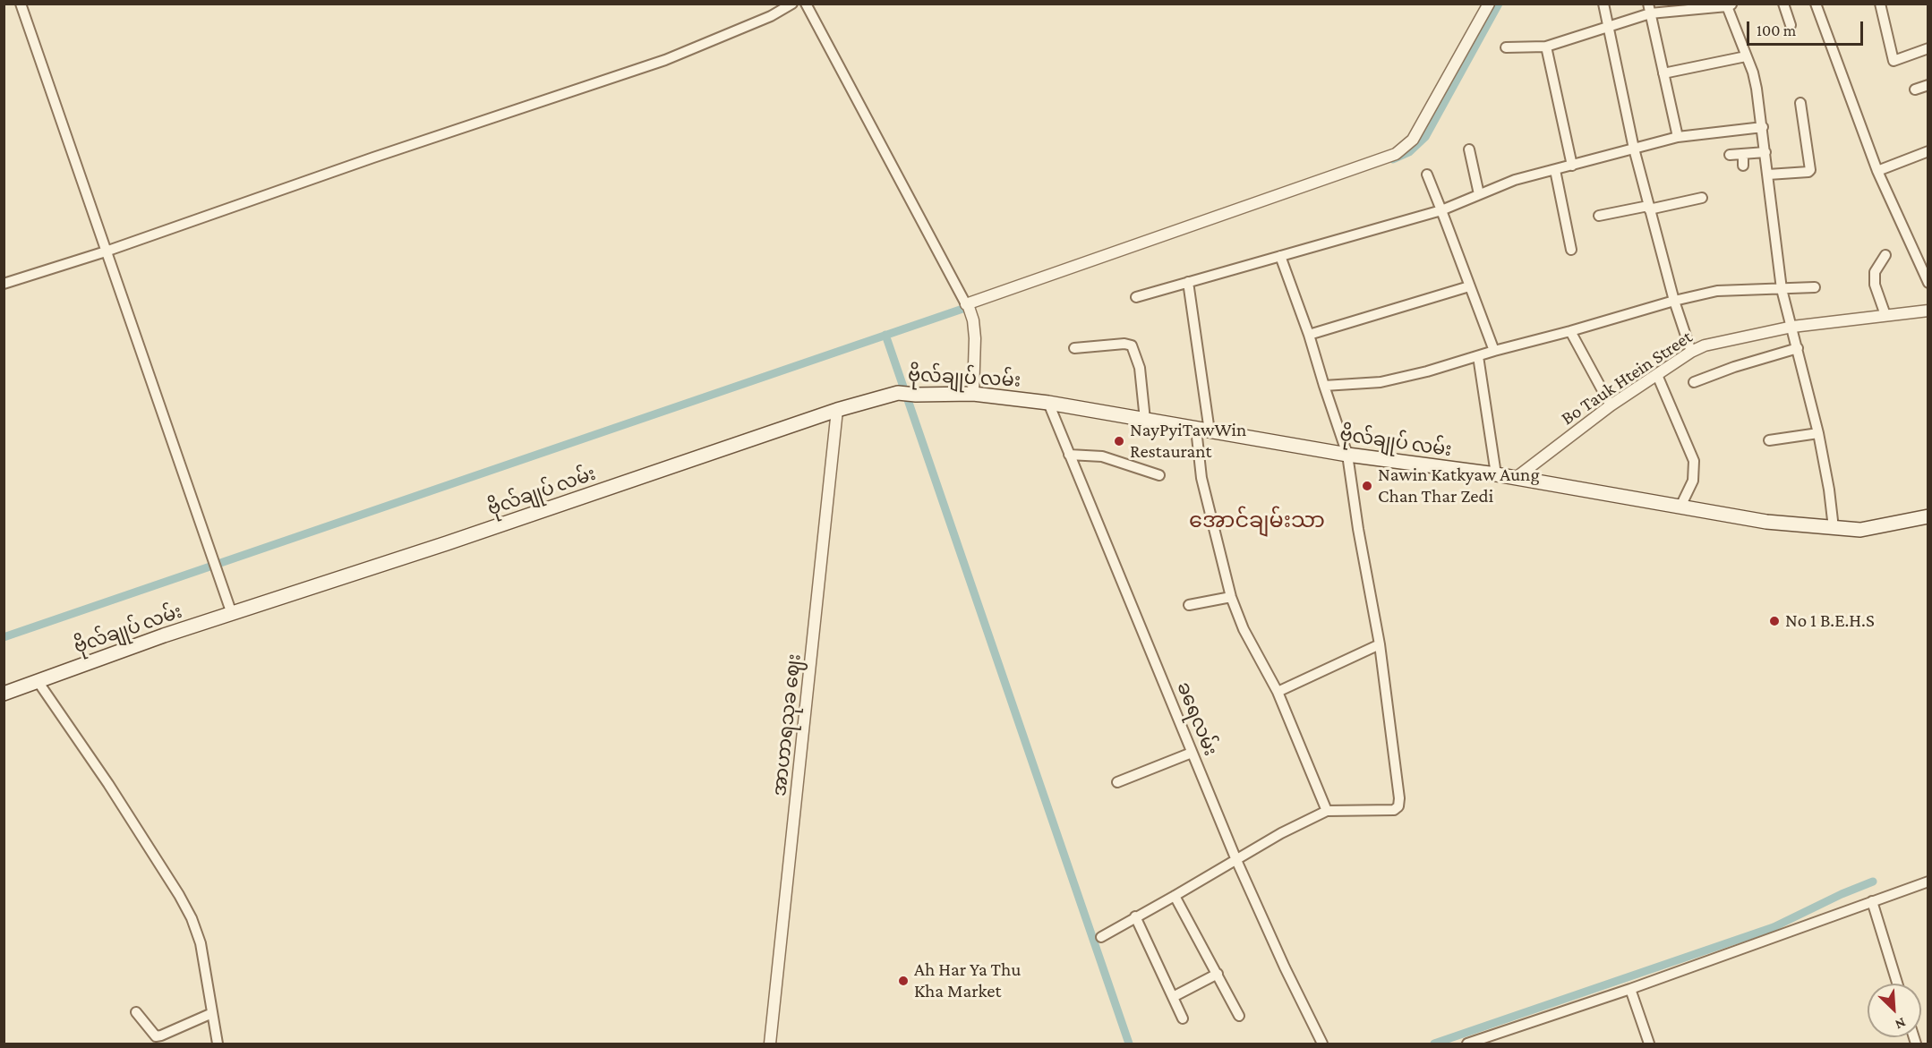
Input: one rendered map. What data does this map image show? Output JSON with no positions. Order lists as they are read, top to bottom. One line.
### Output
{"streets":{"main road":["ဗိုလ်ချုပ် လမ်း"],"street":["Bo Tauk Htein Street","ခရေလမ်း","အာဟာရသုခ ဈေး"]},"crossings":[["ဗိုလ်ချုပ် လမ်း","Bo Tauk Htein Street"],["ဗိုလ်ချုပ် လမ်း","ခရေလမ်း"],["ဗိုလ်ချုပ် လမ်း","အာဟာရသုခ ဈေး"]],"districts":["အောင်ချမ်းသာ"],"places":["NayPyiTawWin Restaurant","Nawin Katkyaw Aung Chan Thar Zedi","No 1 B.E.H.S","Ah Har Ya Thu Kha Market"],"scale_bar":"100 m","north":"bottom right"}
